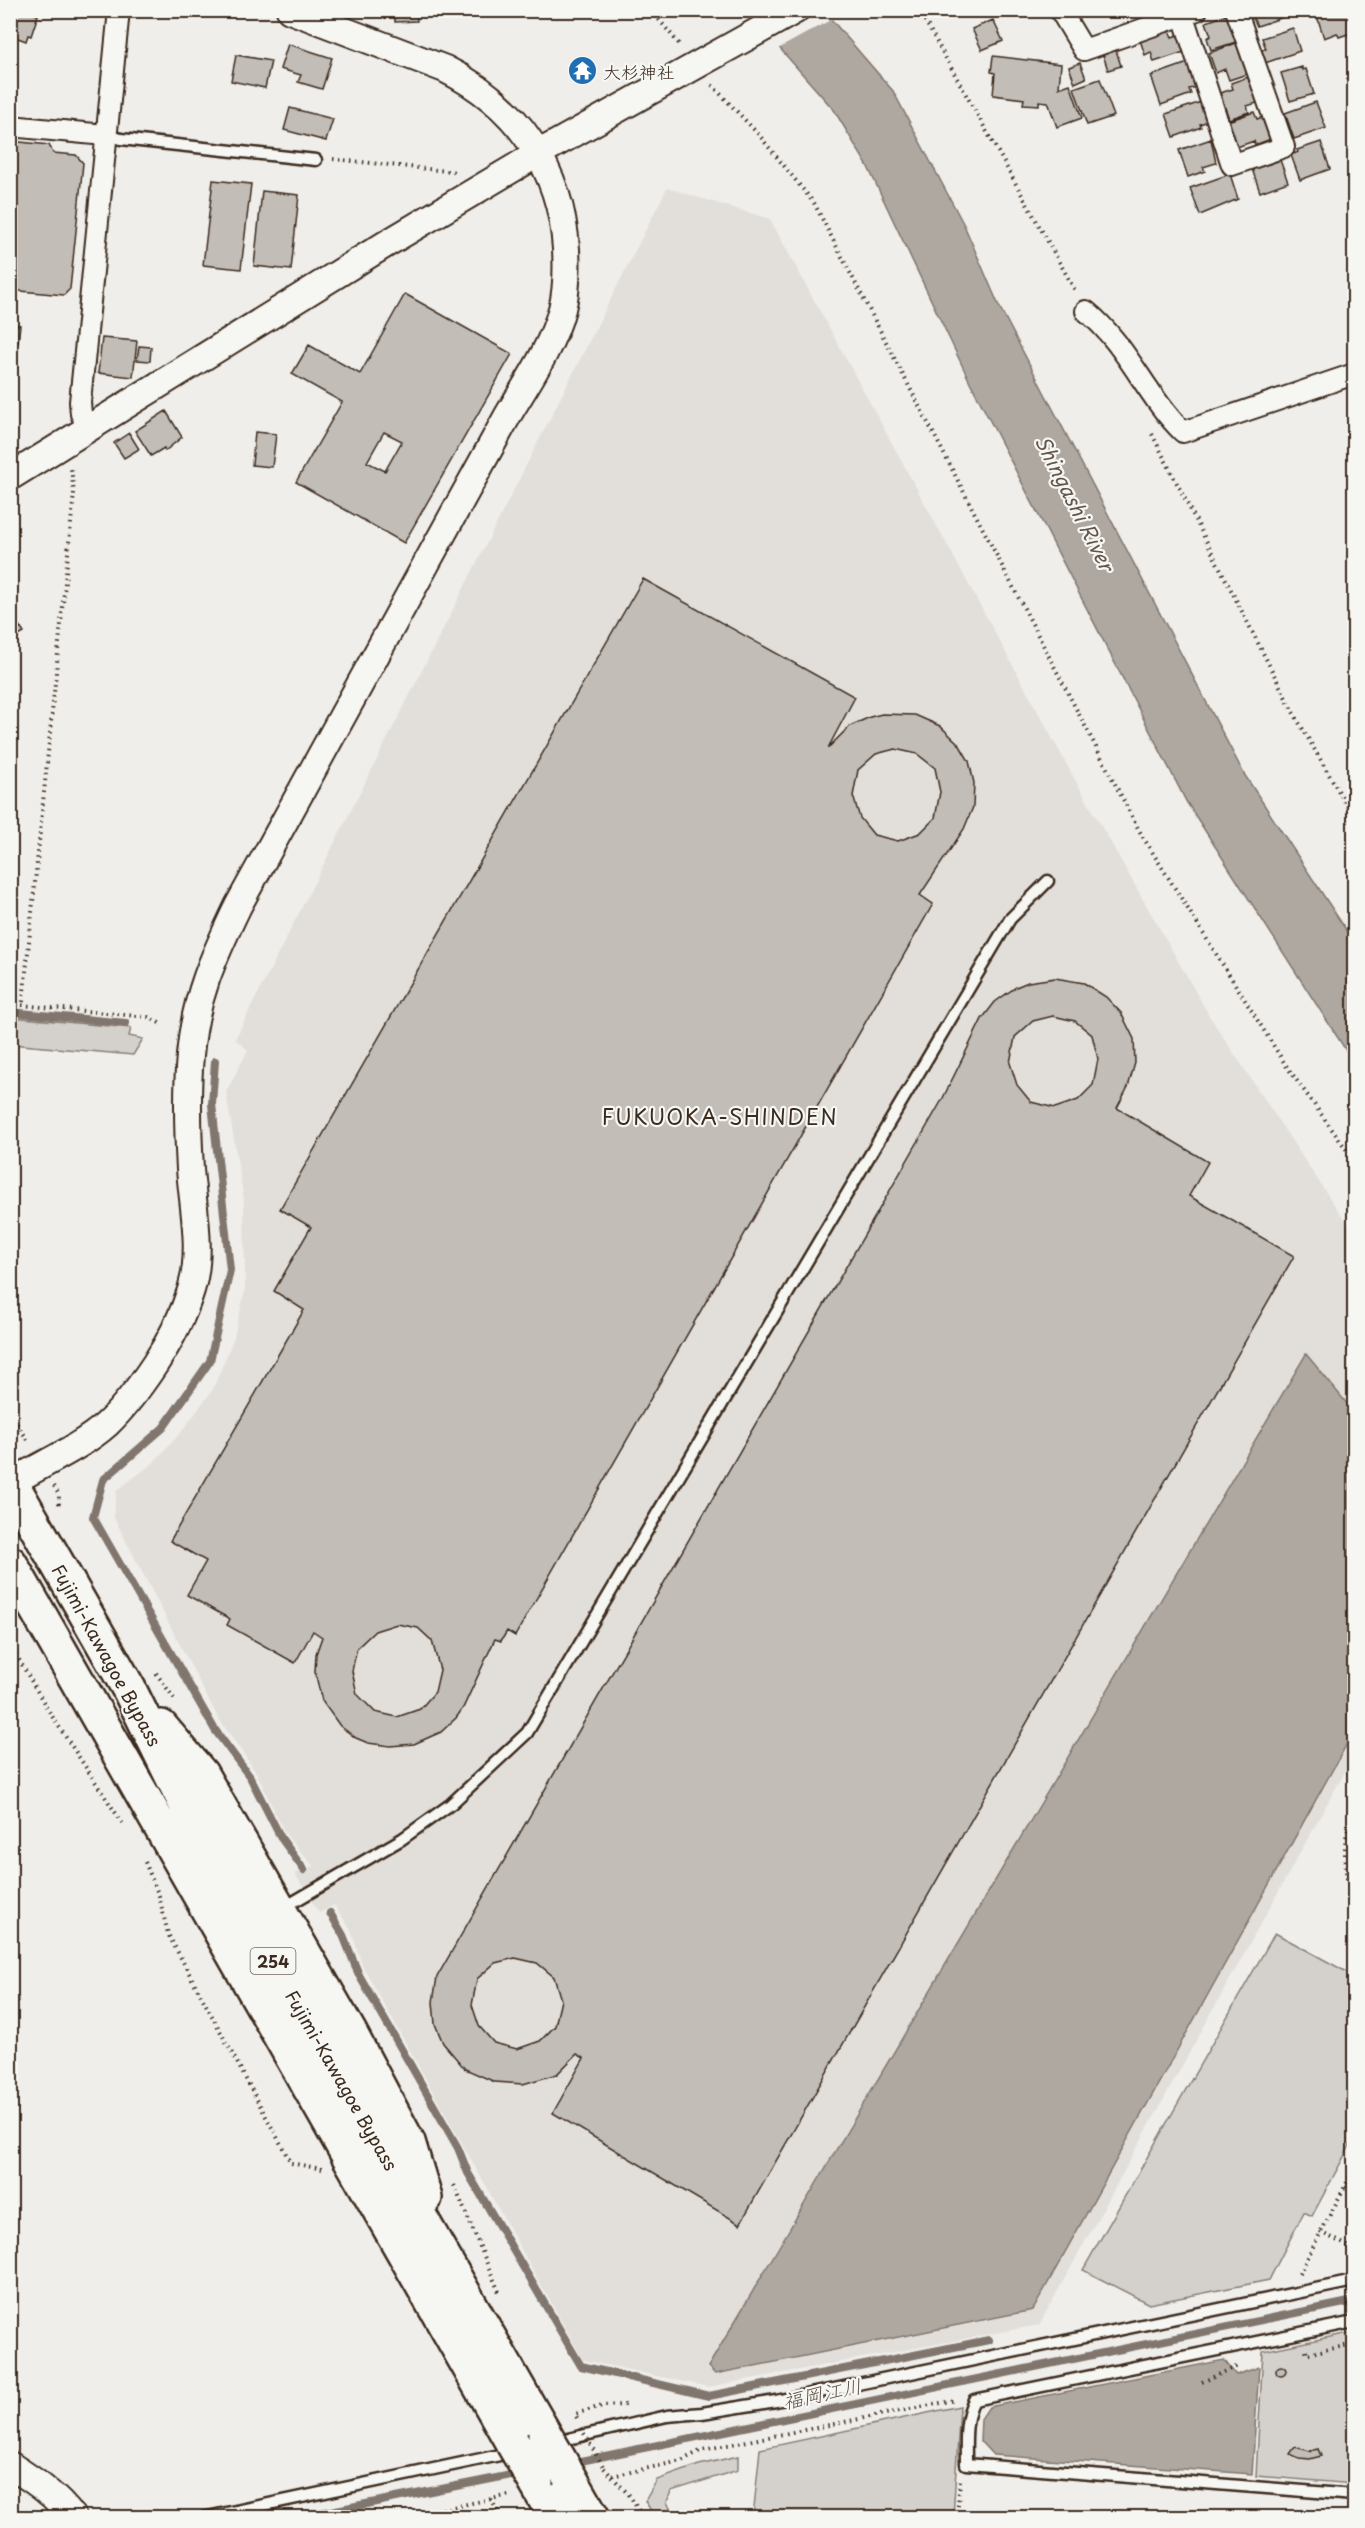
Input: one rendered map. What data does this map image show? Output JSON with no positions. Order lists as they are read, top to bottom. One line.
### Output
{"streets":{"highway":["Fujimi-Kawagoe Bypass","254"]},"crossings":[["Fujimi-Kawagoe Bypass","254"]],"districts":["FUKUOKA-SHINDEN"],"water":["Shingashi River","福岡江川"],"places":{"temple":["大杉神社"]}}
